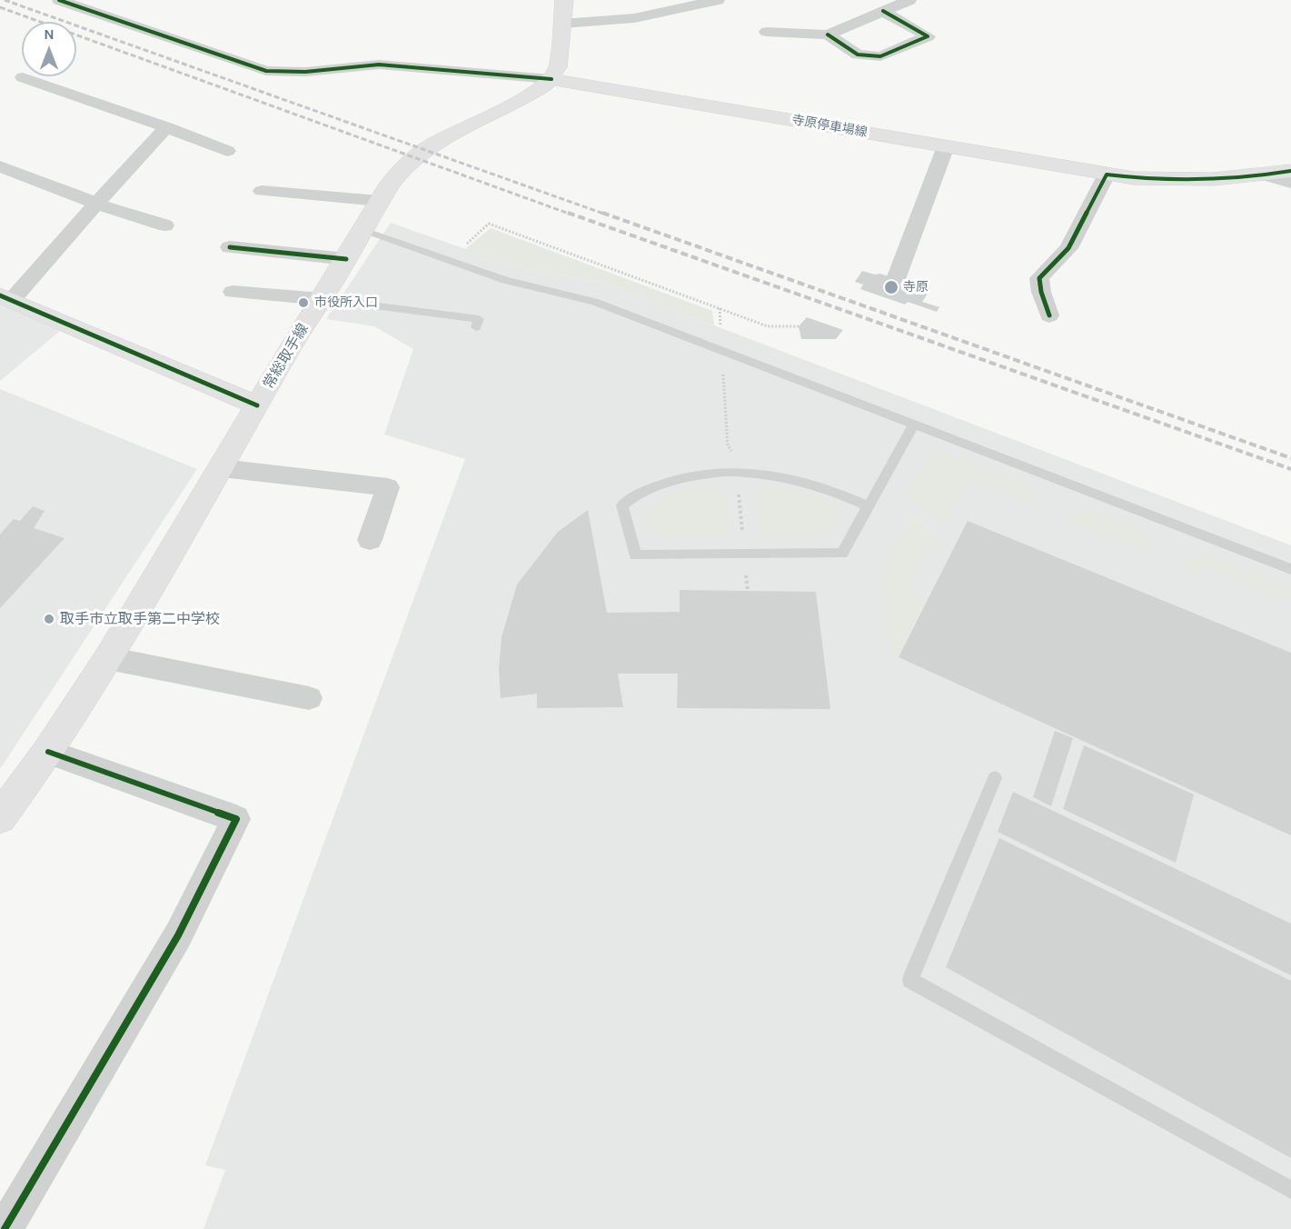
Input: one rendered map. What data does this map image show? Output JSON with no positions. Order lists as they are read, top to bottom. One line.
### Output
{"streets":{"main road":["寺原停車場線","常総取手線"]},"crossings":[["寺原停車場線","常総取手線"]],"places":["寺原","市役所入口","取手市立取手第二中学校"],"north":"top"}
